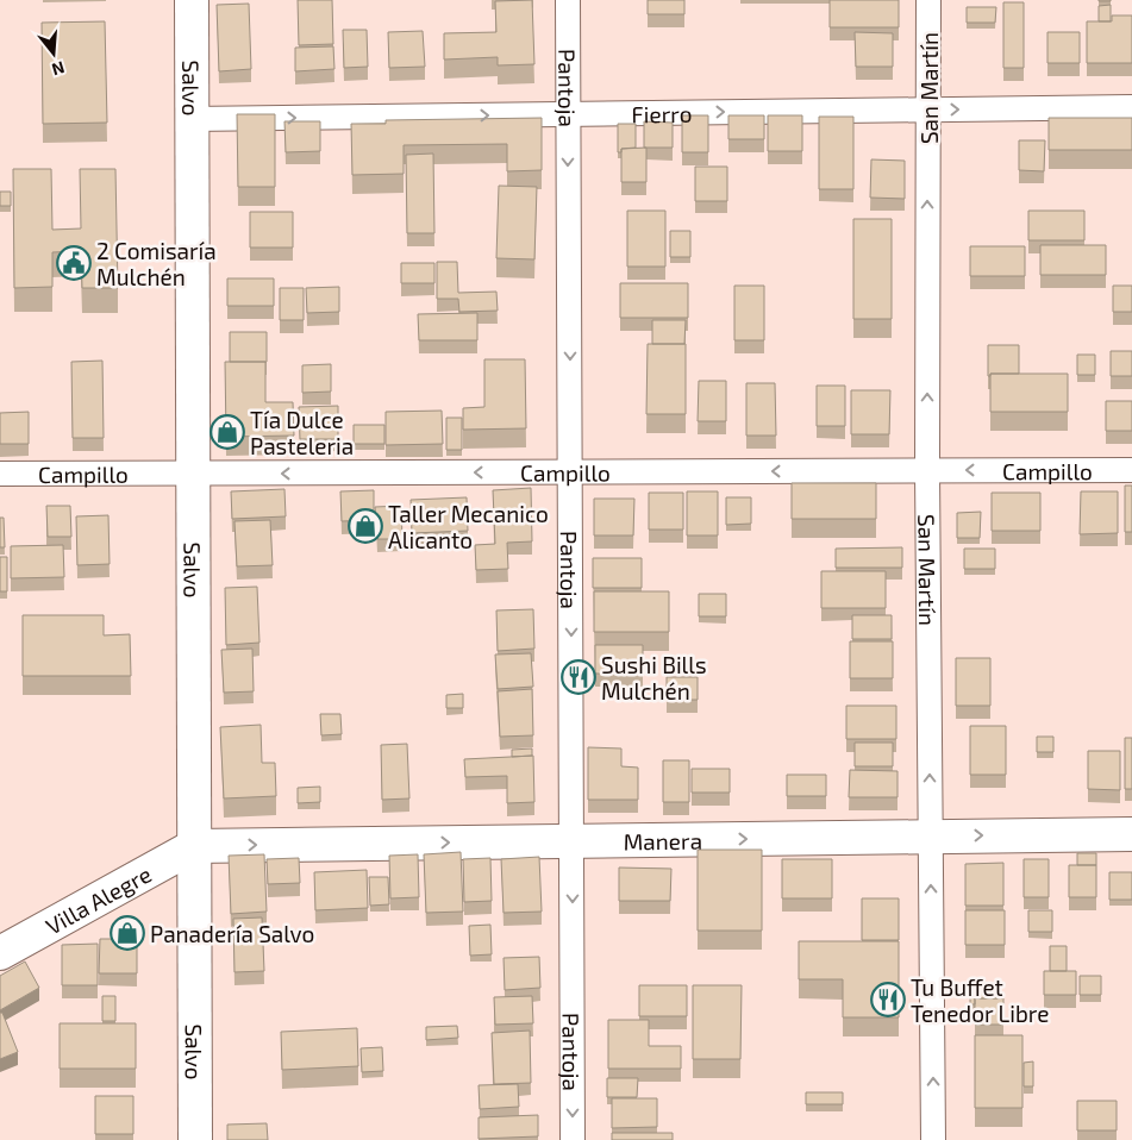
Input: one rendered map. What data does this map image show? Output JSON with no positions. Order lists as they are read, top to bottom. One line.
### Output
{"streets":{"main road":["Salvo","Manera","Villa Alegre"],"street":["Pantoja","San Martín","Fierro","Campillo"]},"crossings":[["Salvo","Fierro"],["Salvo","Campillo"],["Salvo","Manera"],["Salvo","Villa Alegre"],["Pantoja","Fierro"],["Pantoja","Campillo"],["Pantoja","Manera"],["San Martín","Fierro"],["San Martín","Campillo"],["San Martín","Manera"],["Manera","Villa Alegre"]],"one_way":["Pantoja","San Martín","Fierro","Campillo","Manera"],"places":{"public building":["2 Comisaría Mulchén"],"shop":["Tía Dulce Pasteleria","Taller Mecanico Alicanto","Panadería Salvo"],"restaurant":["Sushi Bills Mulchén","Tu Buffet Tenedor Libre"]},"north":"bottom"}
